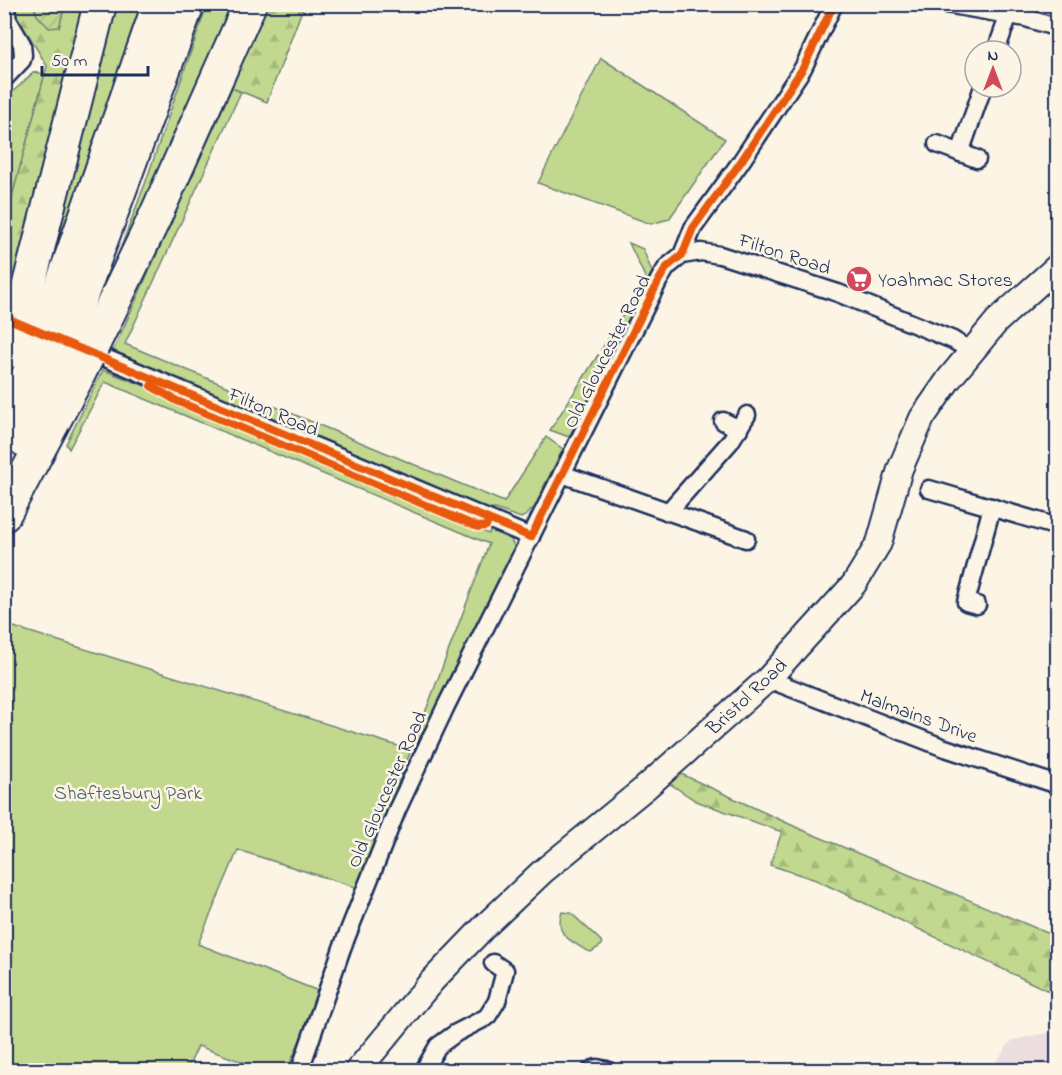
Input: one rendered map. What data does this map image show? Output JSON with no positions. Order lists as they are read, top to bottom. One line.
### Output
{"streets":{"main road":["Bristol Road"],"street":["Filton Road","Old Gloucester Road","Malmains Drive"]},"crossings":[["Filton Road","Old Gloucester Road"],["Filton Road","Bristol Road"],["Bristol Road","Malmains Drive"]],"parks":["Shaftesbury Park"],"places":{"supermarket":["Yoahmac Stores"]},"scale_bar":"50 m","north":"top"}
